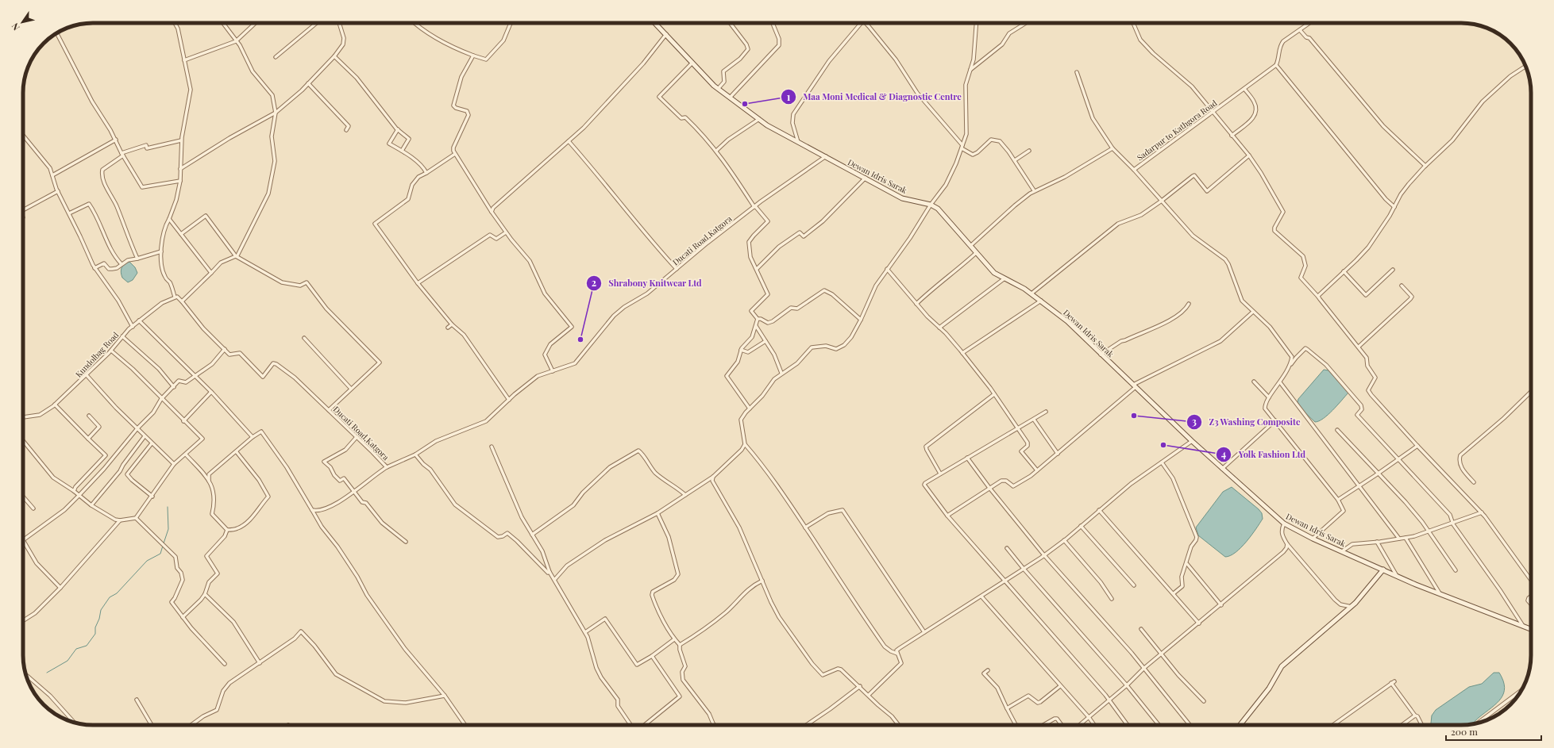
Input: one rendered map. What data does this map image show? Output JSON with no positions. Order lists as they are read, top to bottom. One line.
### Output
{"streets":{"main road":["Dewan Idris Sarak"],"street":["Sadarpur to Kathgora Road","Ducati Road,Katgora","Kundolbag Road"]},"crossings":[["Dewan Idris Sarak","Ducati Road,Katgora"]],"places":["Maa Moni Medical & Diagnostic Centre","Shrabony Knitwear Ltd","Z3 Washing Composite","Yolk Fashion Ltd"],"scale_bar":"200 m","north":"bottom left"}
